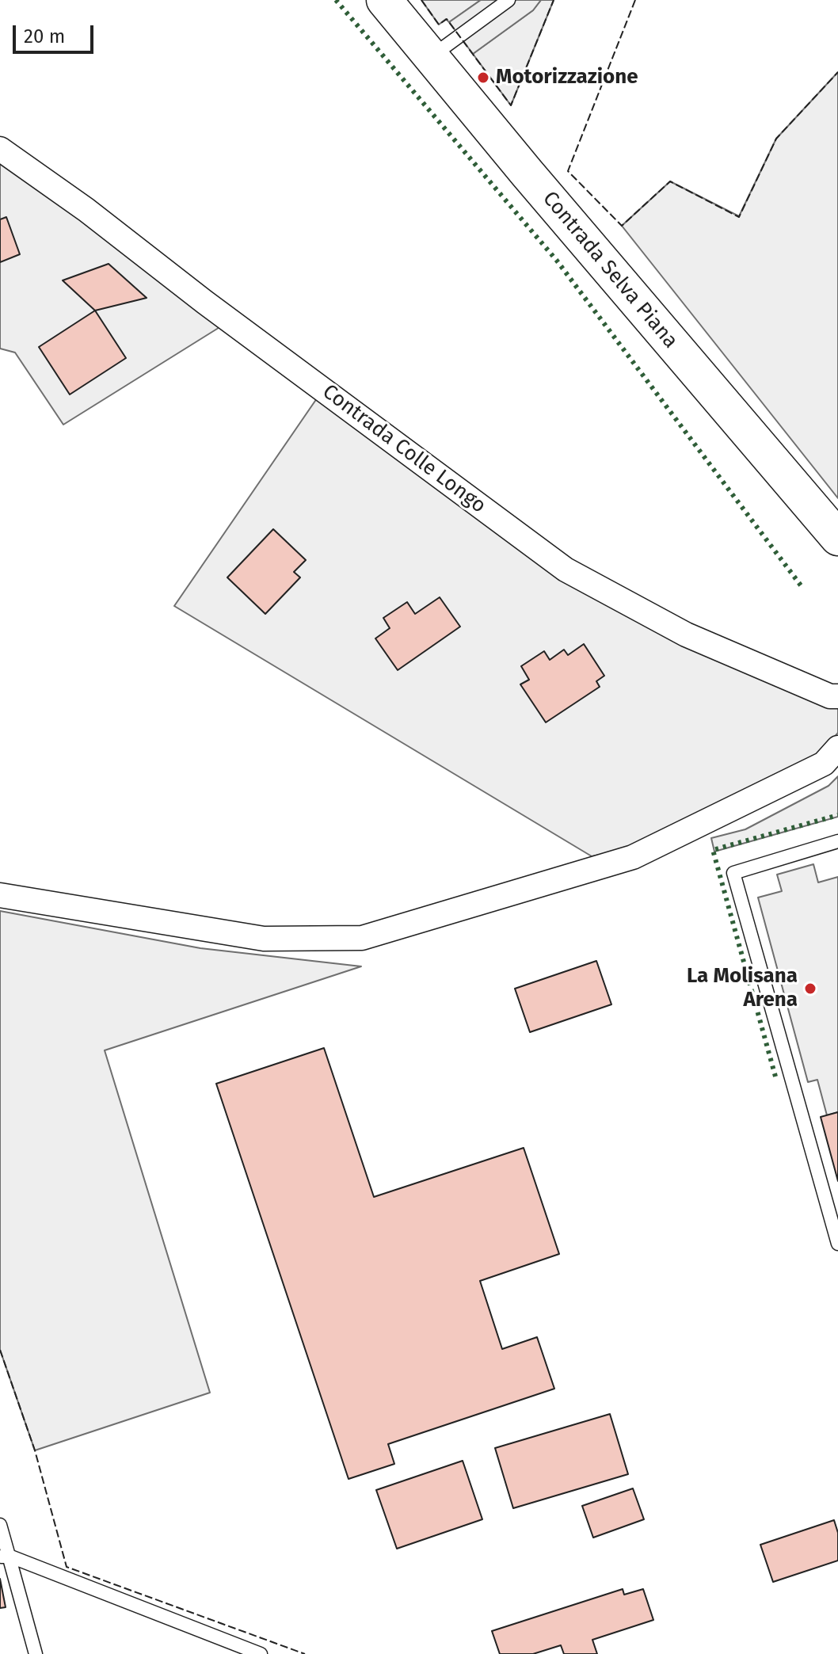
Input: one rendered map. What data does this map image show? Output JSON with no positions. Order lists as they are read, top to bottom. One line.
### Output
{"streets":{"street":["Contrada Selva Piana","Contrada Colle Longo"]},"places":["Motorizzazione","La Molisana Arena"],"scale_bar":"20 m"}
